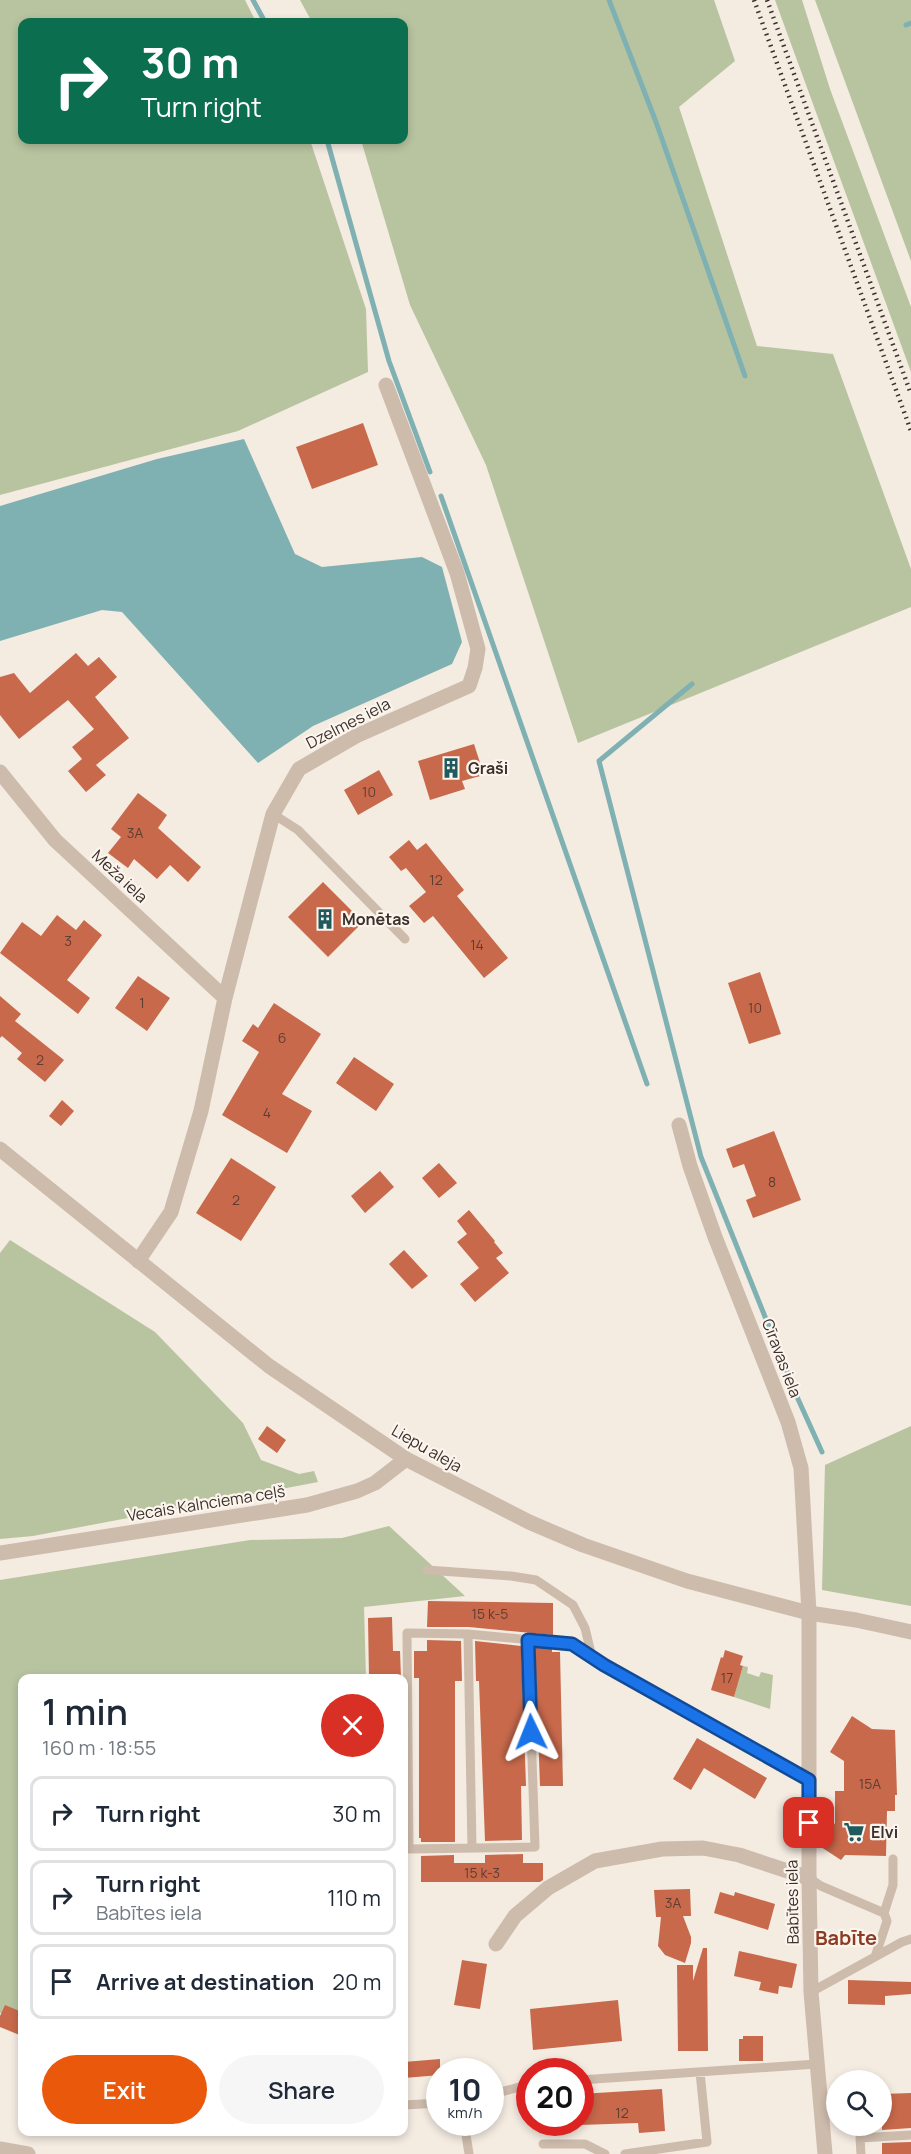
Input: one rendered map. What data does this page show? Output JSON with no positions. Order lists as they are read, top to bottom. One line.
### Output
{"streets":{"street":["Dzelmes iela","Meža iela","Cīravas iela","Liepu aleja","Vecais Kalnciema ceļš","Babītes iela"]},"crossings":[["Dzelmes iela","Meža iela"],["Dzelmes iela","Liepu aleja"],["Cīravas iela","Liepu aleja"],["Cīravas iela","Babītes iela"],["Liepu aleja","Vecais Kalnciema ceļš"],["Liepu aleja","Babītes iela"]],"districts":["Babīte"],"places":{"building":["Graši","Monētas"],"supermarket":["Elvi"]},"house_numbers":["10","3A","12","3","14","1","10","6","2","4","8","2","15 k-5","17","15A","15 k-3","3A","12"],"page":{"turn":["30 m","Turn right"],"heading":["1 min","160 m · 18:55"],"list":[{"name":"Turn right","value":"30 m"},{"name":"Turn right","note":"Babītes iela","value":"110 m"},{"name":"Arrive at destination","value":"20 m"}],"buttons":["Exit","Share"],"speed":"10 km/h","limit":"20"}}
